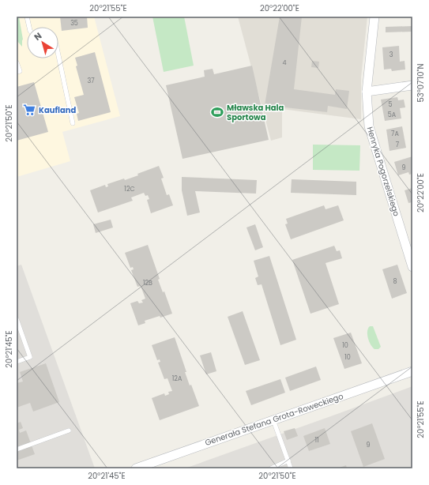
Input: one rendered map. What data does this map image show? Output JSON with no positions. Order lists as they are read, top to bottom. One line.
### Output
{"streets":{"street":["Henryka Pogorzelskiego","Generała Stefana Grota-Roweckiego"]},"places":{"supermarket":["Kaufland"],"sports":["Mławska Hala Sportowa"]},"house_numbers":["35","3","4","37","5","5A","7A","7","9","12C","8","12B","10","10","12A","11","9"],"north":"top left","coordinates":["20°21'55\"E","20°22'00\"E","53°07'10\"N","20°21'50\"E","20°21'45\"E"]}
